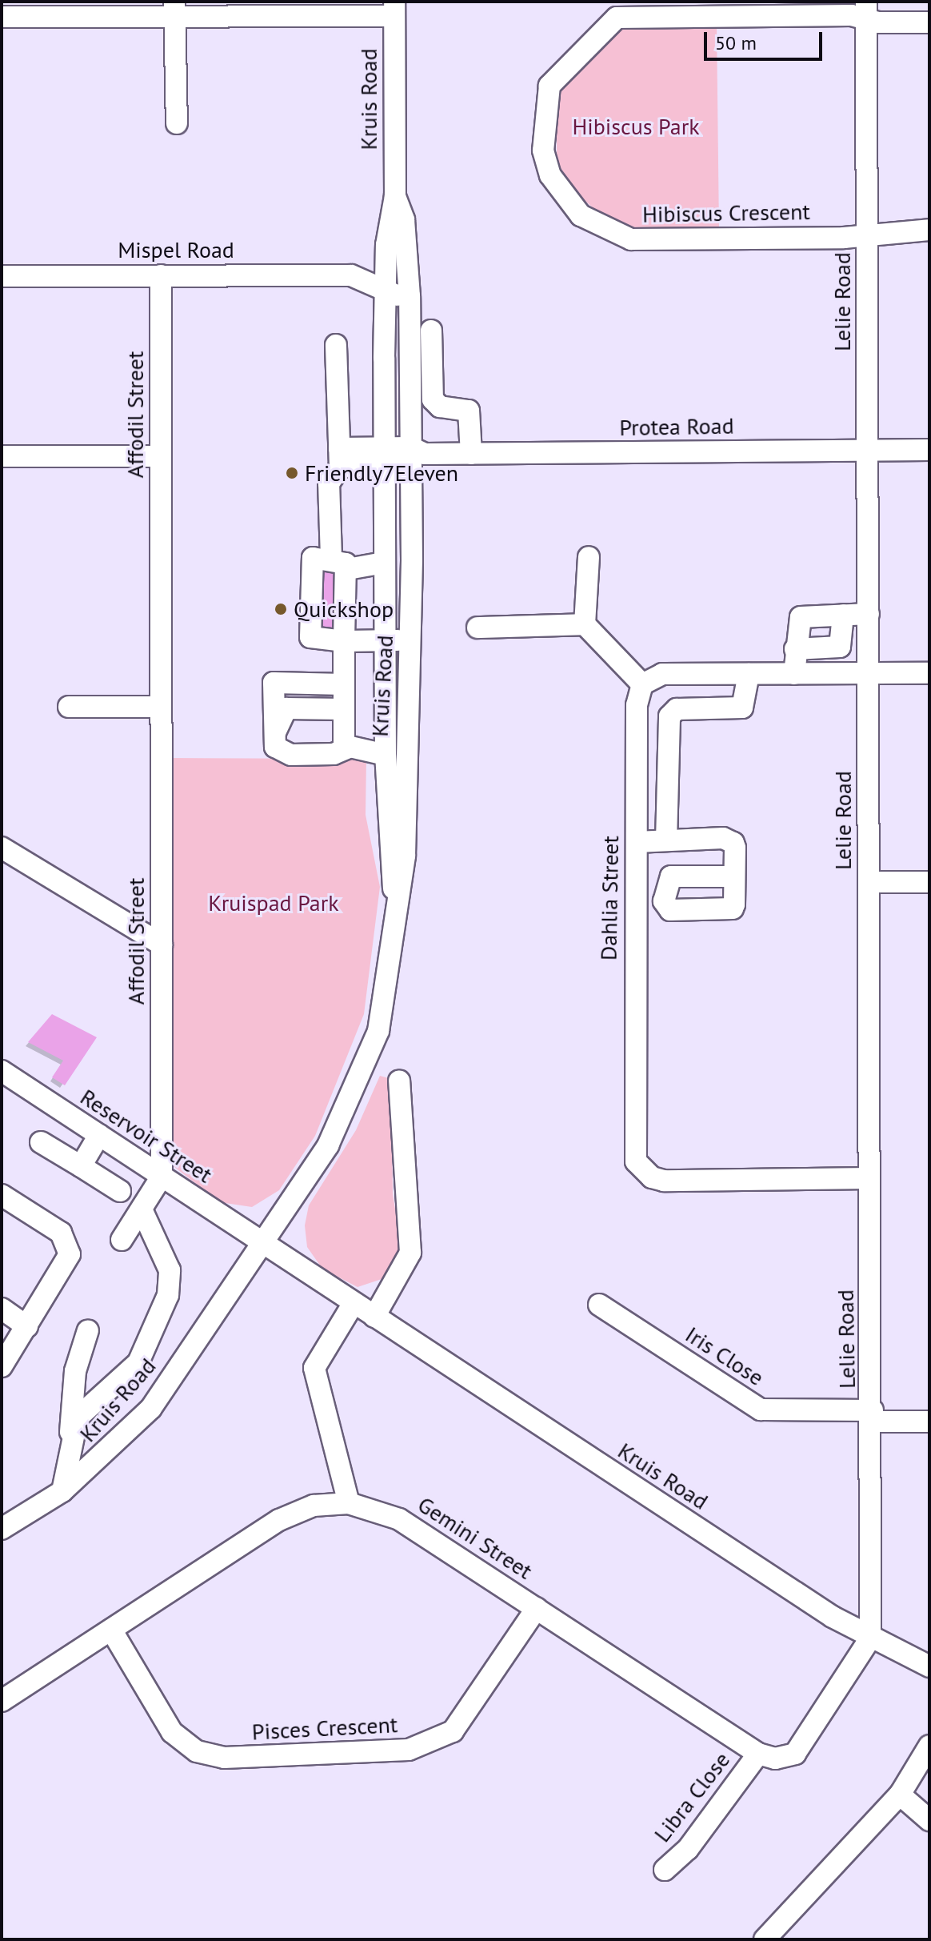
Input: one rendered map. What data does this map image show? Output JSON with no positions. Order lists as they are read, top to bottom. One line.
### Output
{"streets":{"street":["Kruis Road","Hibiscus Crescent","Mispel Road","Lelie Road","Affodil Street","Protea Road","Dahlia Street","Reservoir Street","Iris Close","Gemini Street","Pisces Crescent","Libra Close"]},"crossings":[["Kruis Road","Mispel Road"],["Kruis Road","Lelie Road"],["Kruis Road","Protea Road"],["Kruis Road","Reservoir Street"],["Hibiscus Crescent","Lelie Road"],["Mispel Road","Affodil Street"],["Lelie Road","Protea Road"],["Lelie Road","Dahlia Street"],["Lelie Road","Iris Close"],["Affodil Street","Reservoir Street"],["Gemini Street","Pisces Crescent"],["Gemini Street","Libra Close"]],"parks":["Hibiscus Park","Kruispad Park"],"places":["Friendly7Eleven","Quickshop"],"scale_bar":"50 m"}
